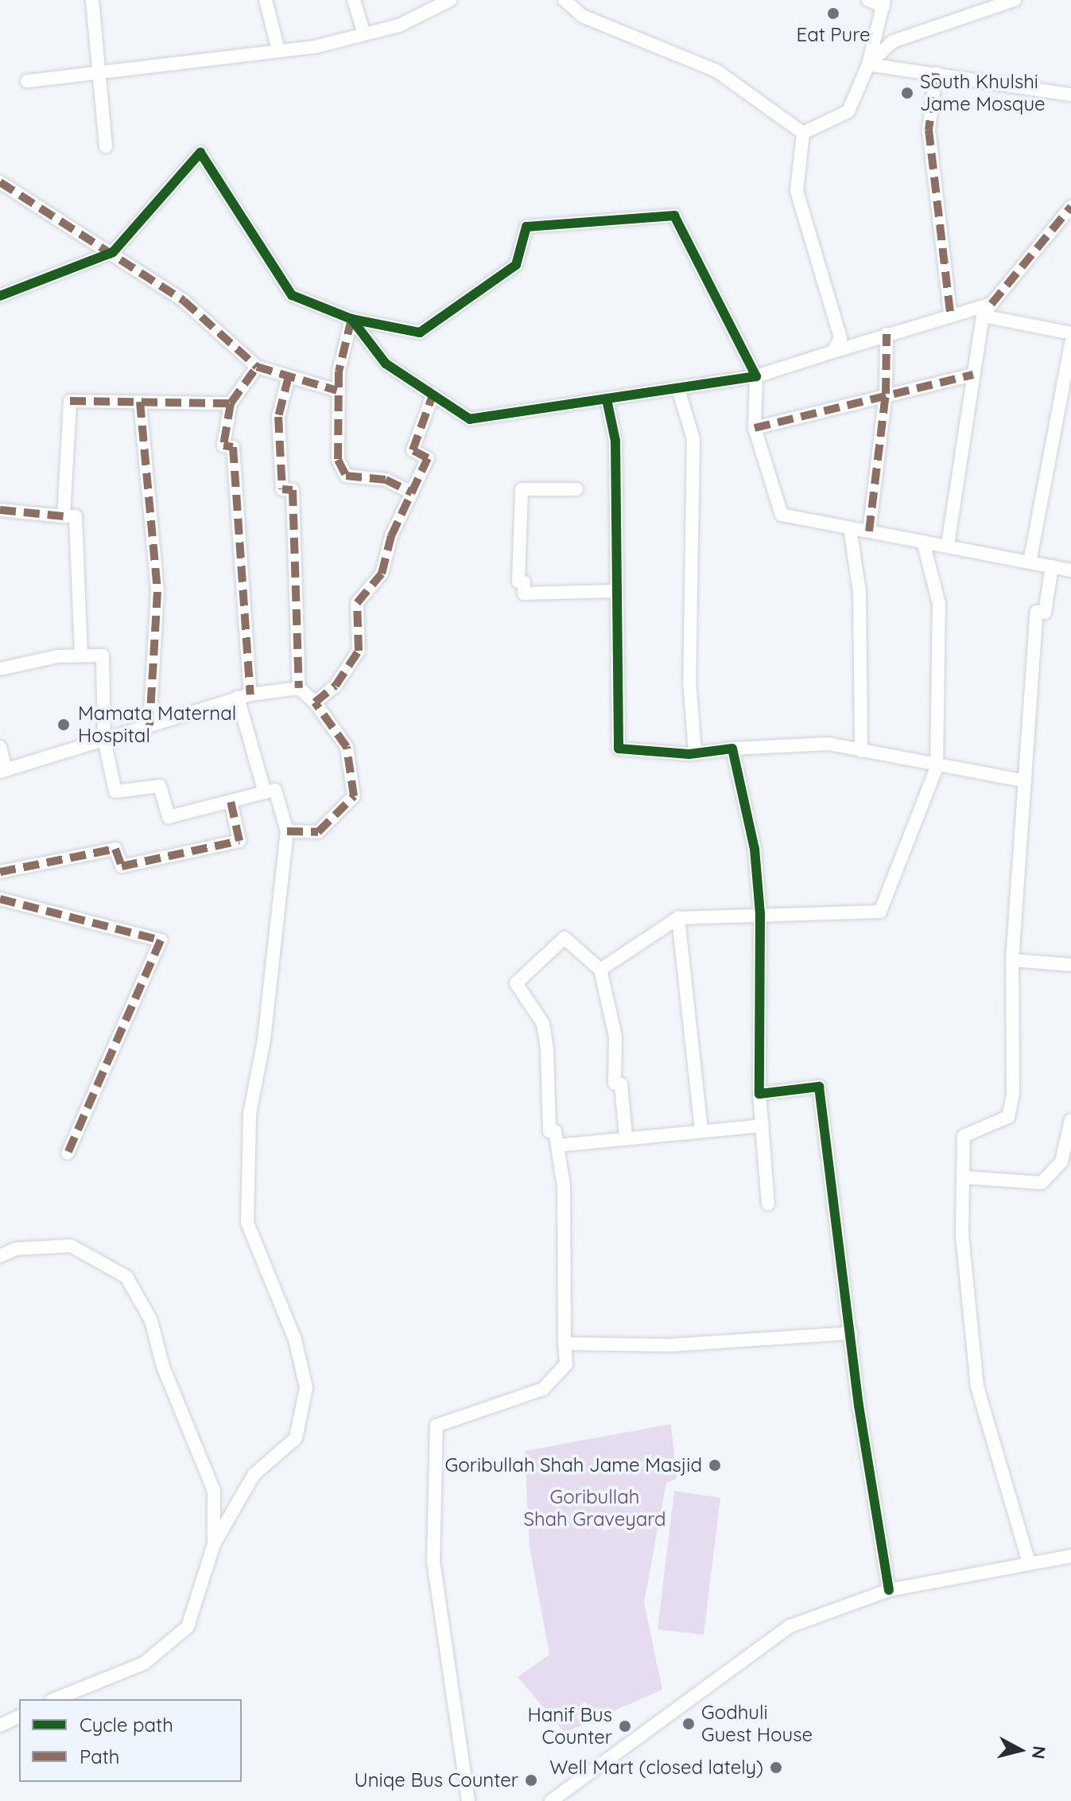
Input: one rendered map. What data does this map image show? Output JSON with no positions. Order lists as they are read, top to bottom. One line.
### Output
{"parks":["Goribullah Shah Graveyard"],"places":["Eat Pure","South Khulshi Jame Mosque","Mamata Maternal Hospital","Goribullah Shah Jame Masjid","Godhuli Guest House","Hanif Bus Counter","Well Mart (closed lately)","Uniqe Bus Counter"],"legend":["Cycle path","Path"],"north":"right"}
